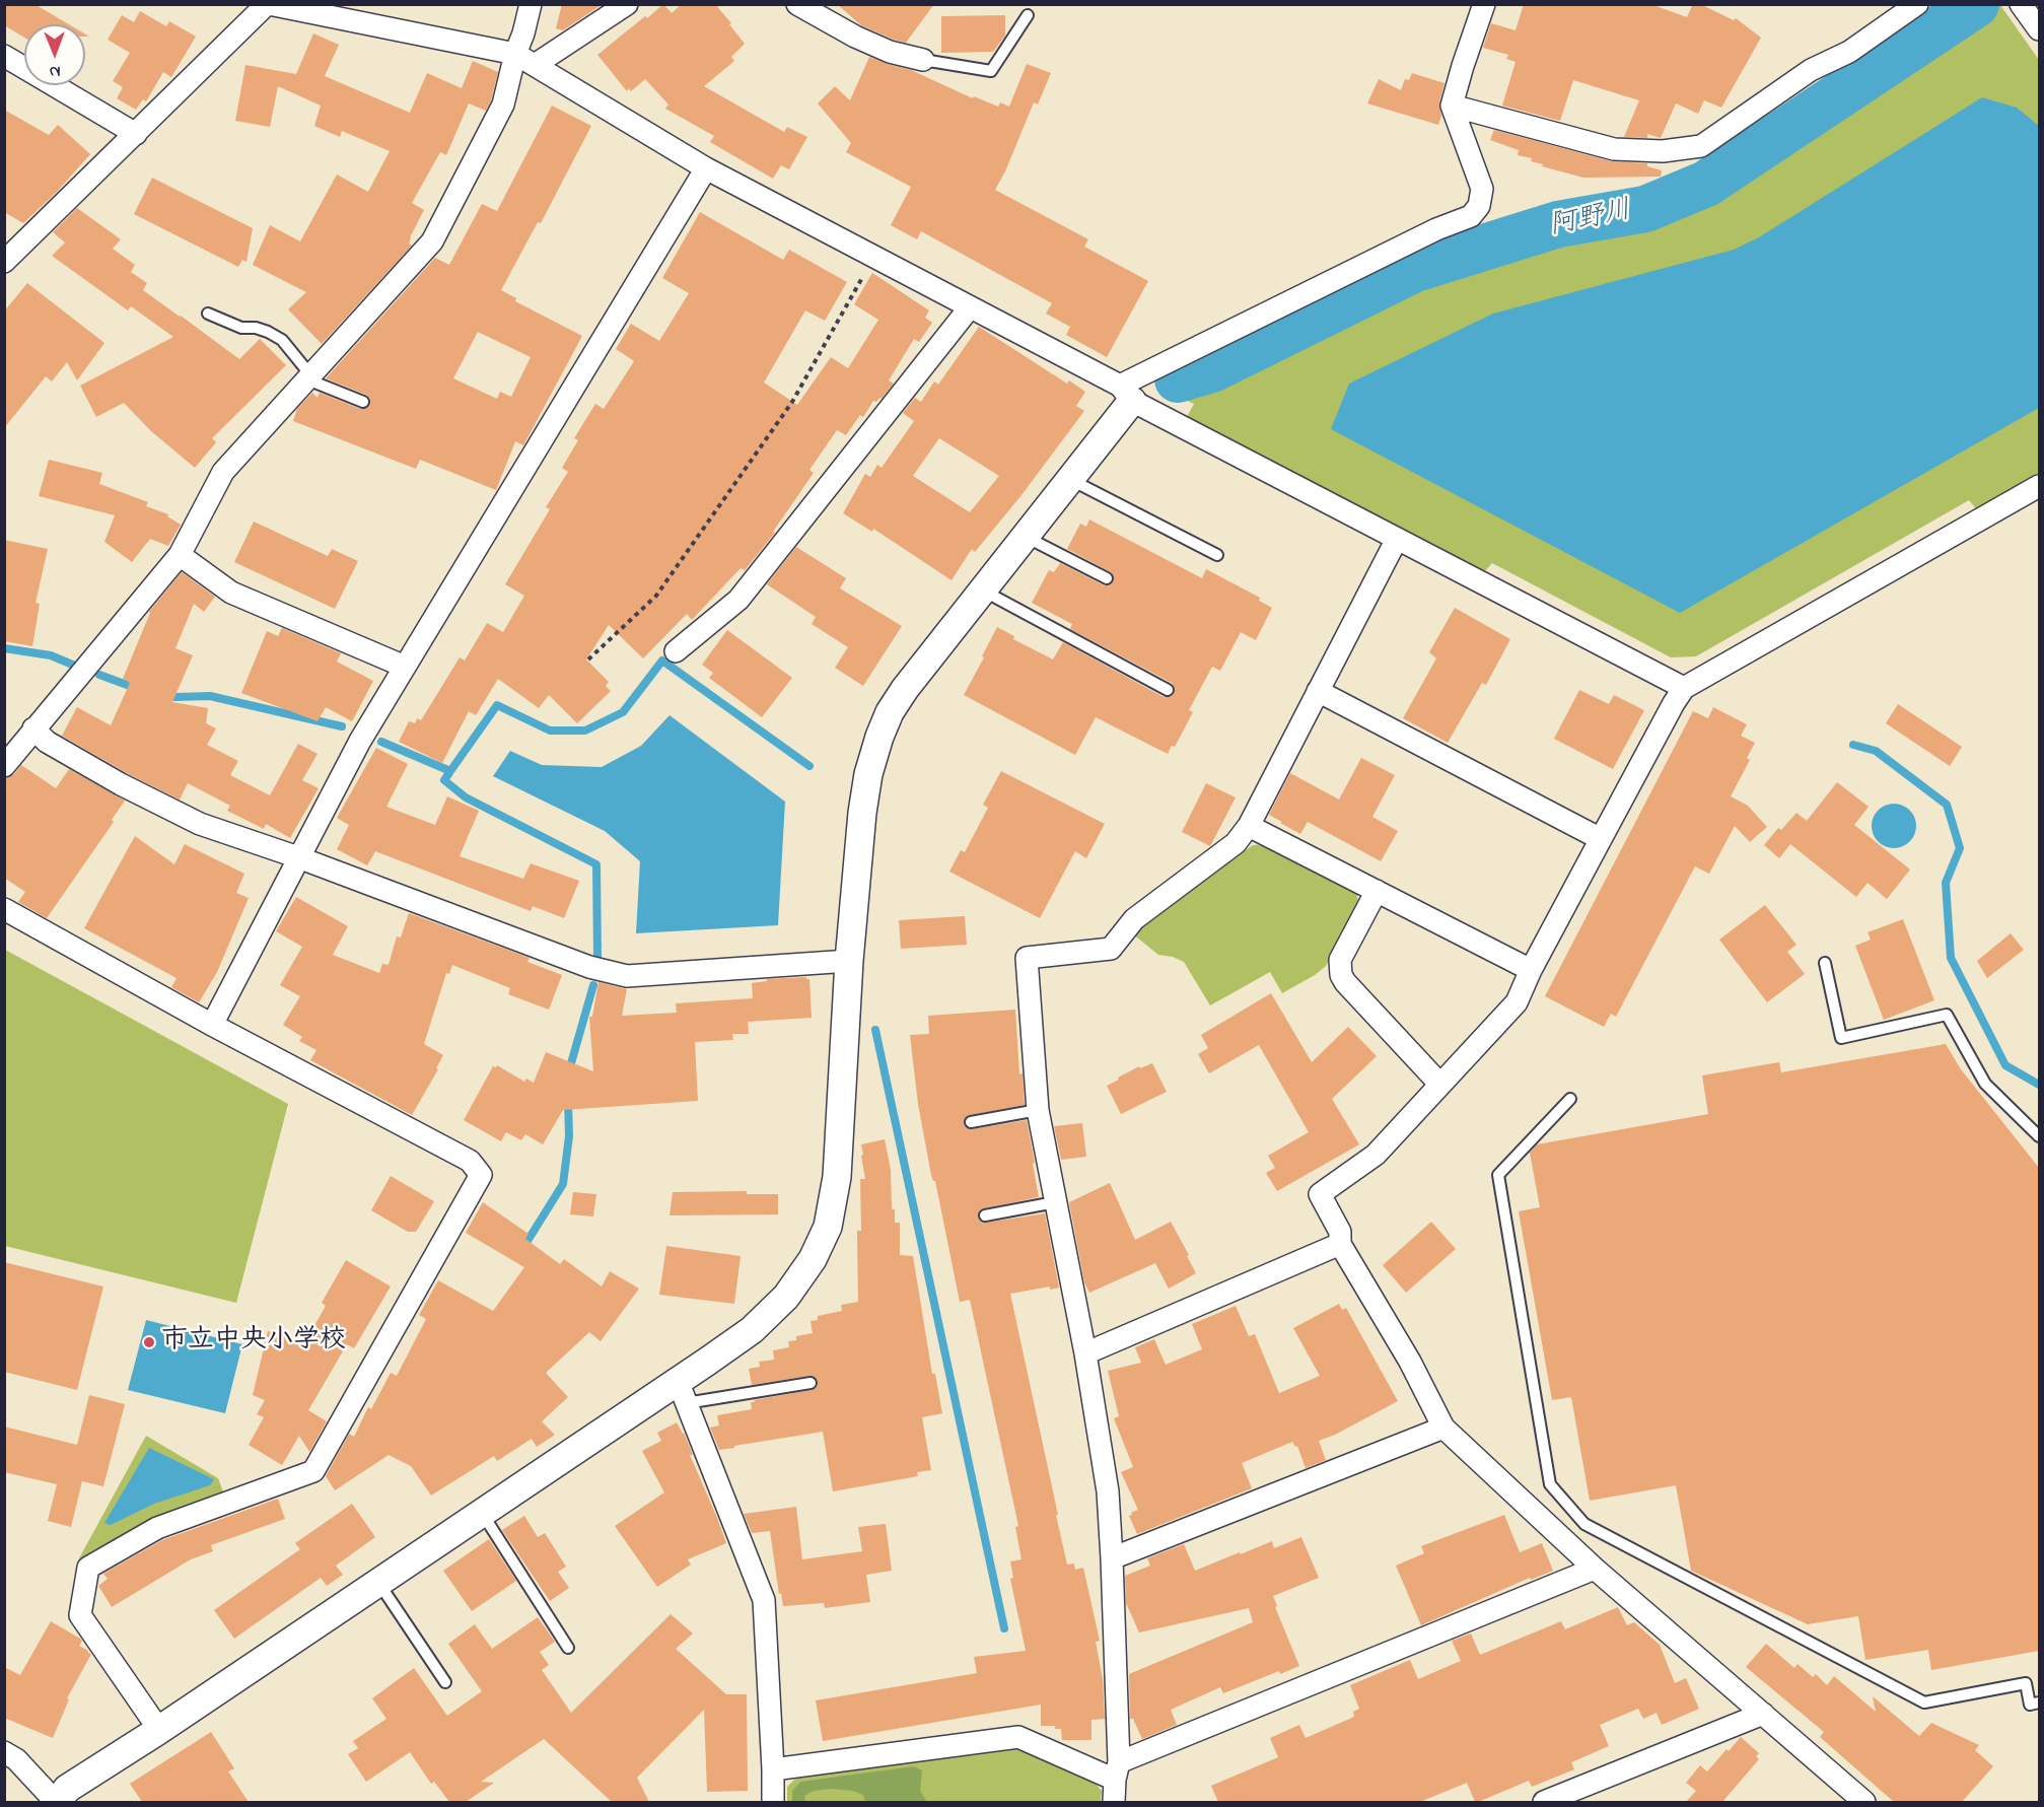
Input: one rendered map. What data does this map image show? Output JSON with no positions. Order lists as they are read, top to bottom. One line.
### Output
{"water":["阿野川"],"places":["市立中央小学校"],"north":"bottom"}
